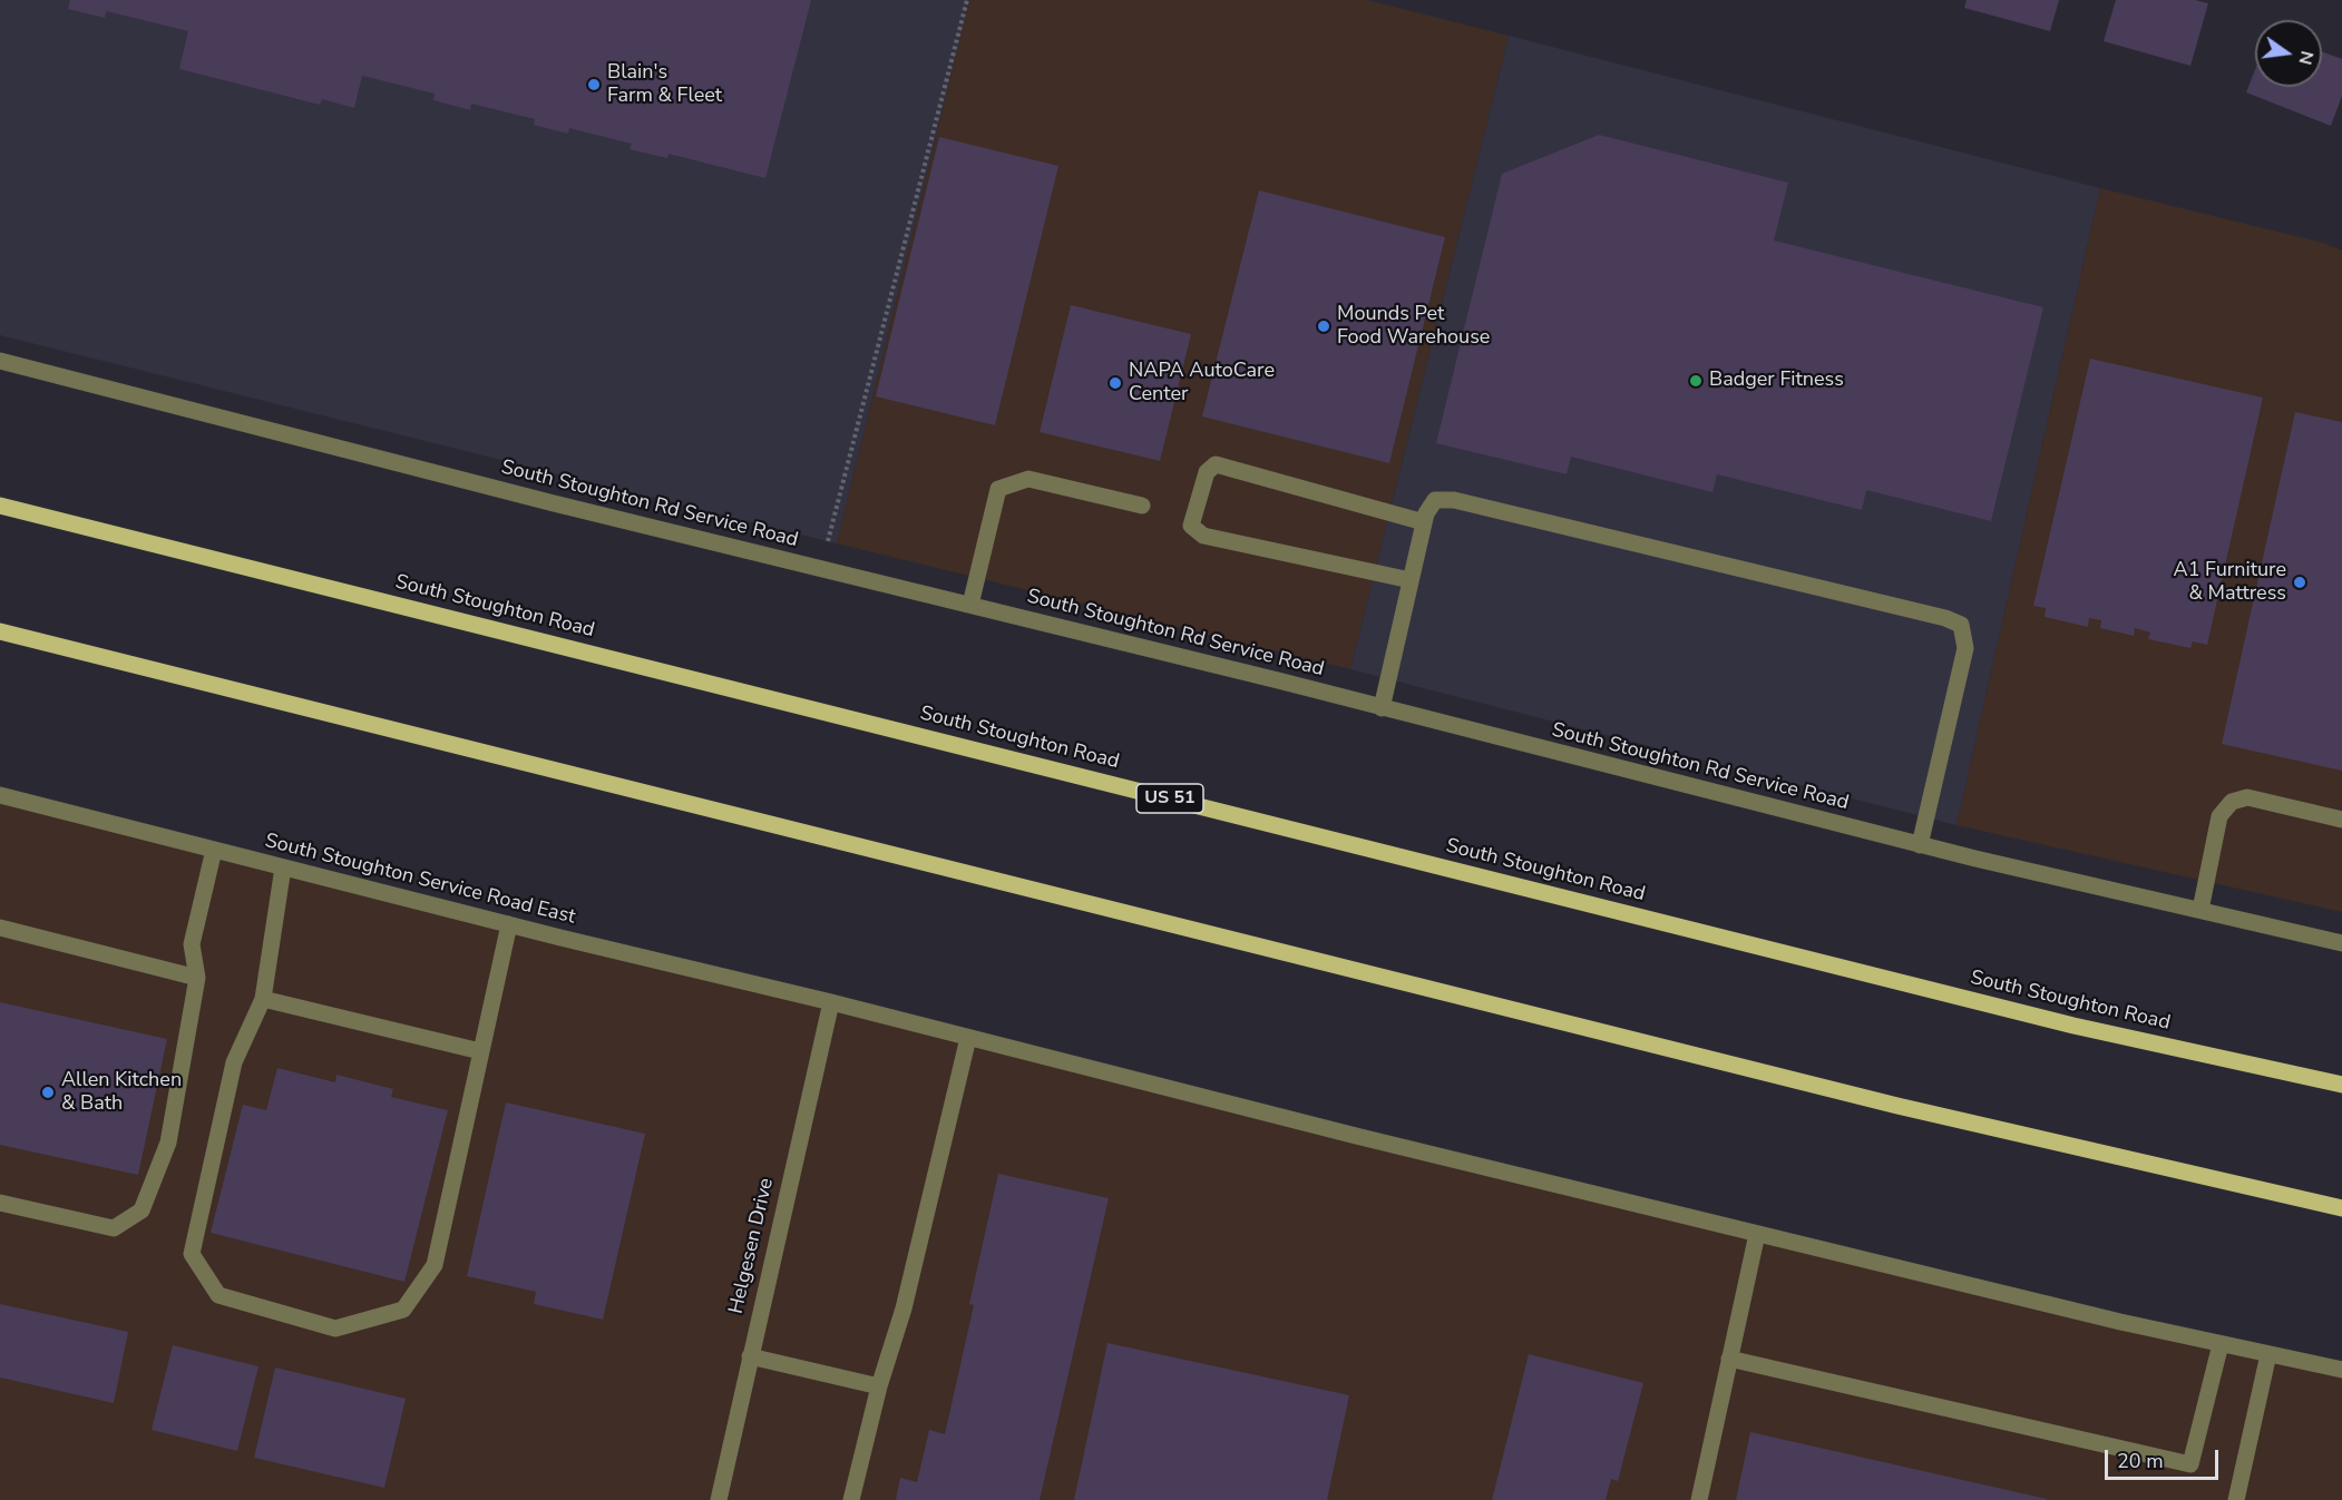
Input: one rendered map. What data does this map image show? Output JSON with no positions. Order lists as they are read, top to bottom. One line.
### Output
{"streets":{"main road":["South Stoughton Road","US 51"],"street":["South Stoughton Rd Service Road","South Stoughton Service Road East","Helgesen Drive"]},"crossings":[["South Stoughton Service Road East","Helgesen Drive"]],"places":["Blain's Farm & Fleet","Mounds Pet Food Warehouse","Badger Fitness","NAPA AutoCare Center","A1 Furniture & Mattress","Allen Kitchen & Bath"],"scale_bar":"20 m","north":"right"}
